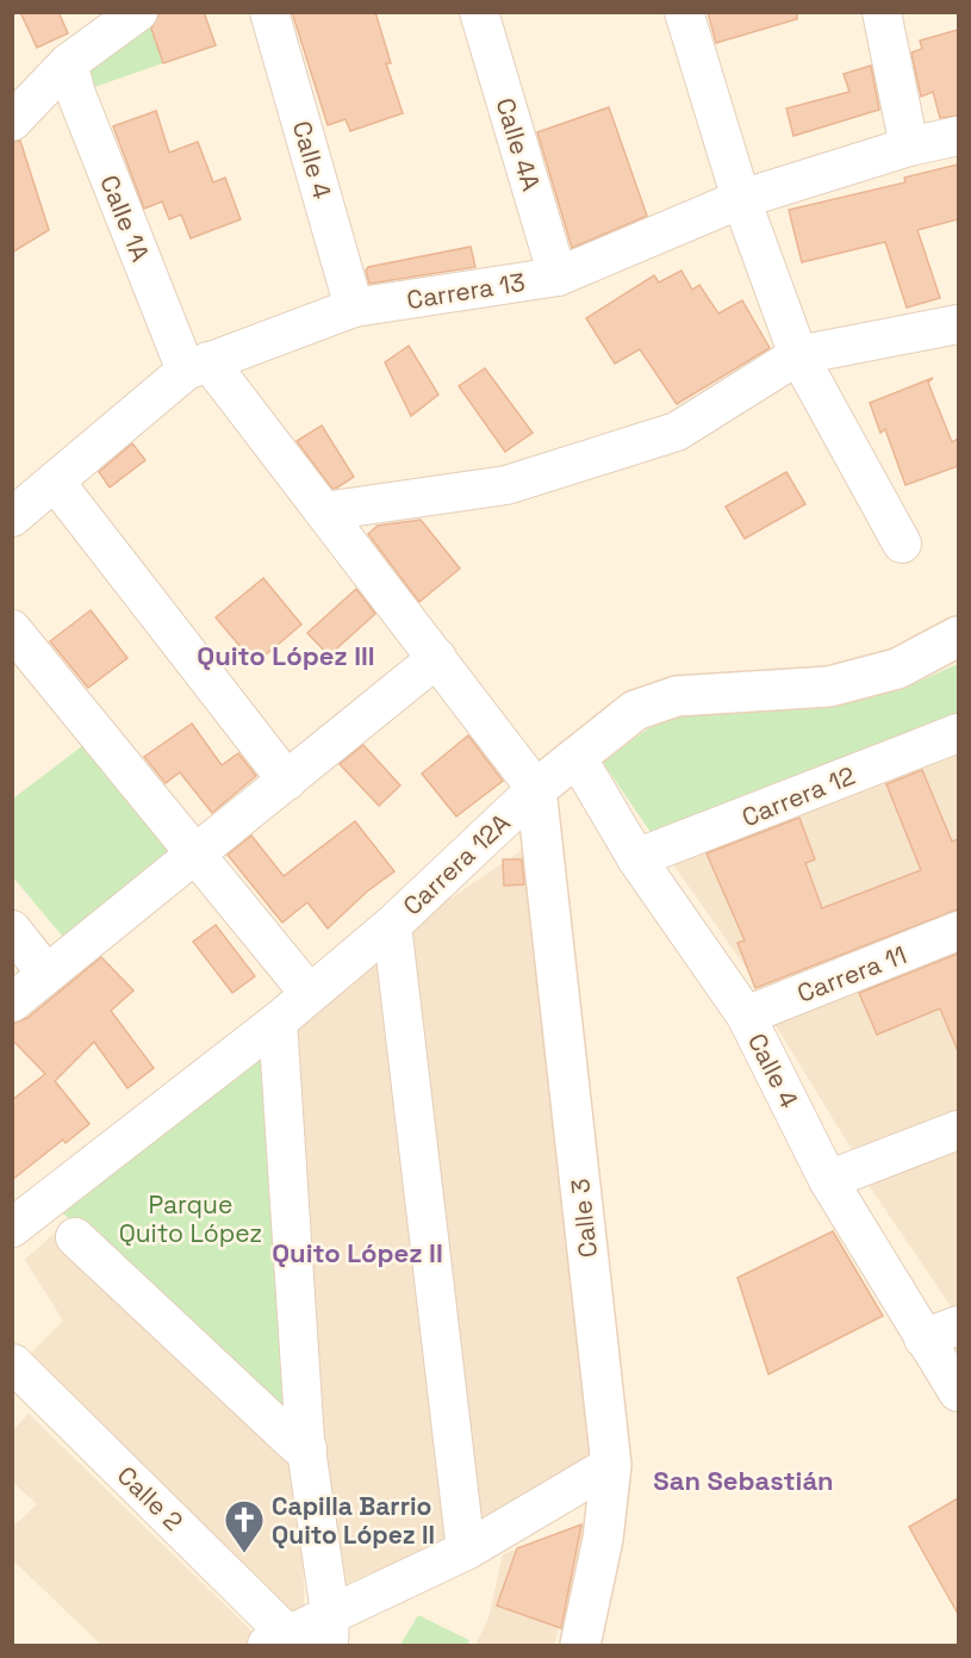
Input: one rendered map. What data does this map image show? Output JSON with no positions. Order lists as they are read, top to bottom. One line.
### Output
{"streets":{"street":["Calle 4A","Calle 4","Calle 1A","Carrera 13","Carrera 12","Carrera 12A","Carrera 11","Calle 3","Calle 2"]},"crossings":[["Calle 4A","Carrera 13"],["Calle 4","Carrera 13"],["Calle 4","Carrera 12"],["Calle 4","Carrera 12A"],["Calle 4","Carrera 11"],["Calle 1A","Carrera 13"],["Calle 1A","Carrera 12A"],["Calle 1A","Calle 3"],["Carrera 12A","Calle 3"]],"districts":["Quito López III","Quito López II","San Sebastián"],"parks":["Parque Quito López"],"places":{"church":["Capilla Barrio Quito López II"]}}
